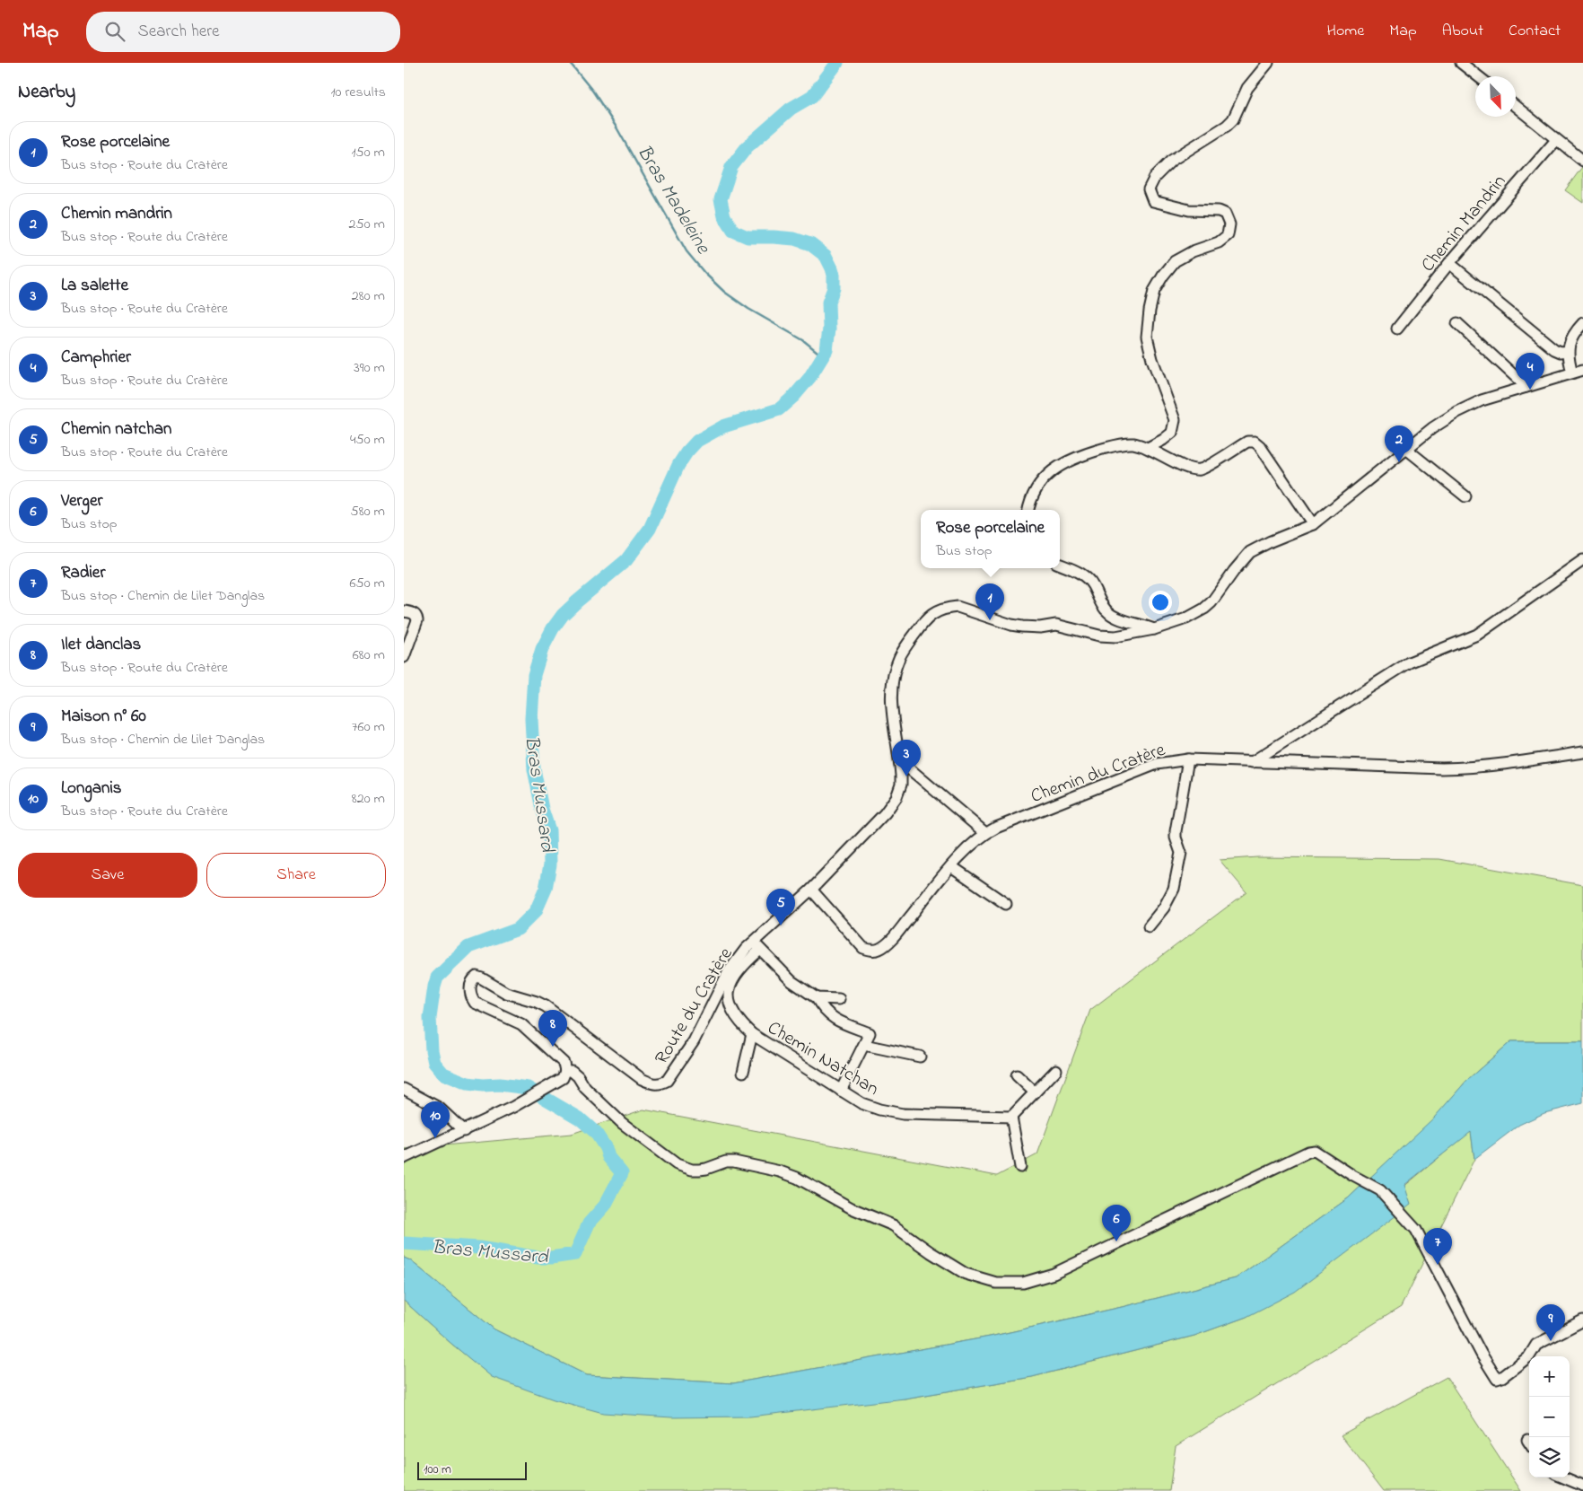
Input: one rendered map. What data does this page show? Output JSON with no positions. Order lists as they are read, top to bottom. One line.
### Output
{"streets":{"street":["Chemin Mandrin","Chemin du Cratère","Route du Cratère","Chemin Natchan"]},"crossings":[["Chemin du Cratère","Route du Cratère"]],"water":["Bras Madeleine","Bras Mussard"],"scale_bar":"100 m","north":"bottom right","page":{"header":"Map","search":"Search here","nav":["Home","Map","About","Contact"],"heading":["Nearby","10 results"],"list":[{"mark":"1","name":"Rose porcelaine","note":"Bus stop · Route du Cratère","value":"150 m"},{"mark":"2","name":"Chemin mandrin","note":"Bus stop · Route du Cratère","value":"250 m"},{"mark":"3","name":"La salette","note":"Bus stop · Route du Cratère","value":"280 m"},{"mark":"4","name":"Camphrier","note":"Bus stop · Route du Cratère","value":"390 m"},{"mark":"5","name":"Chemin natchan","note":"Bus stop · Route du Cratère","value":"450 m"},{"mark":"6","name":"Verger","note":"Bus stop","value":"580 m"},{"mark":"7","name":"Radier","note":"Bus stop · Chemin de Lilet Danglas","value":"650 m"},{"mark":"8","name":"Ilet danclas","note":"Bus stop · Route du Cratère","value":"680 m"},{"mark":"9","name":"Maison n° 60","note":"Bus stop · Chemin de Lilet Danglas","value":"760 m"},{"mark":"10","name":"Longanis","note":"Bus stop · Route du Cratère","value":"820 m"}],"pins":["4","2","1","3","5","8","10","6","7","9"],"popup":["Rose porcelaine","Bus stop"],"buttons":["Save","Share"],"map_buttons":["+","−"],"scale":"100 m"}}
